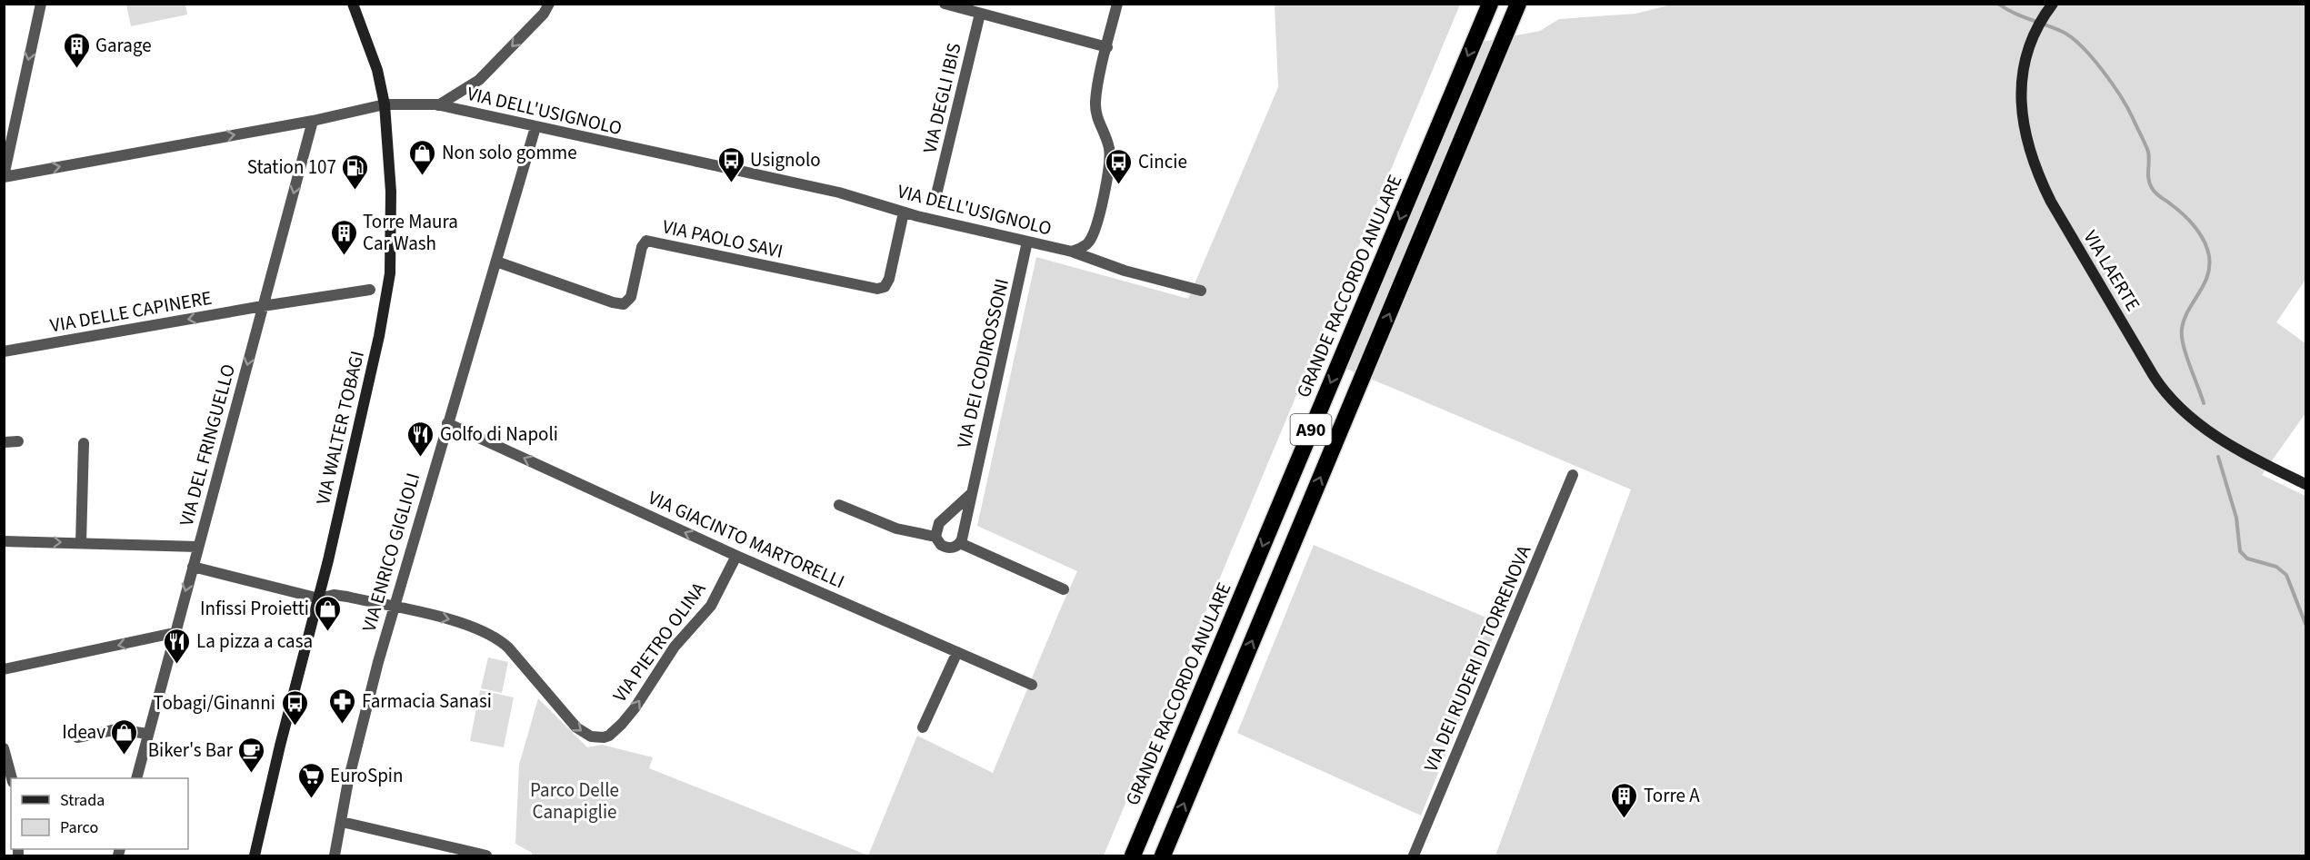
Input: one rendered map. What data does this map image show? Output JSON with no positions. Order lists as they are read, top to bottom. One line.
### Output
{"streets":{"highway":["GRANDE RACCORDO ANULARE","A90"],"street":["VIA DEGLI IBIS","VIA DELL'USIGNOLO","VIA PAOLO SAVI","VIA LAERTE","VIA DELLE CAPINERE","VIA DEI CODIROSSONI","VIA WALTER TOBAGI","VIA DEL FRINGUELLO","VIA GIACINTO MARTORELLI","VIA ENRICO GIGLIOLI","VIA PIETRO OLINA","VIA DEI RUDERI DI TORRENOVA"]},"crossings":[["VIA DELL'USIGNOLO","VIA PAOLO SAVI"],["VIA DELL'USIGNOLO","VIA DEI CODIROSSONI"],["VIA DELL'USIGNOLO","VIA WALTER TOBAGI"],["VIA DELL'USIGNOLO","VIA DEL FRINGUELLO"],["VIA DELL'USIGNOLO","VIA ENRICO GIGLIOLI"],["VIA PAOLO SAVI","VIA ENRICO GIGLIOLI"],["VIA DELLE CAPINERE","VIA DEL FRINGUELLO"],["VIA GIACINTO MARTORELLI","VIA ENRICO GIGLIOLI"],["VIA GIACINTO MARTORELLI","VIA PIETRO OLINA"],["VIA ENRICO GIGLIOLI","VIA PIETRO OLINA"]],"one_way":["VIA DELLE CAPINERE","VIA DEL FRINGUELLO","VIA GIACINTO MARTORELLI"],"parks":["Parco Delle Canapiglie"],"places":{"building":["Garage","Torre Maura Car Wash","Torre A"],"shop":["Non solo gomme","Infissi Proietti","Ideav"],"bus stop":["Usignolo","Cincie","Tobagi/Ginanni"],"fuel station":["Station 107"],"restaurant":["Golfo di Napoli","La pizza a casa"],"pharmacy":["Farmacia Sanasi"],"cafe":["Biker's Bar"],"supermarket":["EuroSpin"]},"legend":["Strada","Parco"]}
